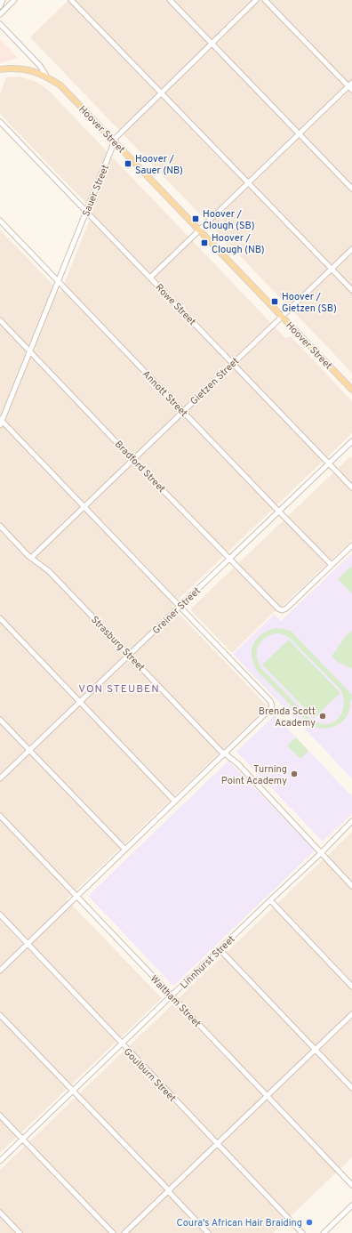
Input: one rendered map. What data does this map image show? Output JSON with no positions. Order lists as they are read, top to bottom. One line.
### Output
{"streets":{"main road":["Hoover Street"],"street":["Sauer Street","Rowe Street","Gietzen Street","Annott Street","Bradford Street","Greiner Street","Strasburg Street","Linnhurst Street","Waltham Street","Goulburn Street"]},"crossings":[["Hoover Street","Sauer Street"],["Hoover Street","Gietzen Street"],["Sauer Street","Rowe Street"],["Sauer Street","Annott Street"],["Sauer Street","Bradford Street"],["Rowe Street","Gietzen Street"],["Rowe Street","Greiner Street"],["Gietzen Street","Annott Street"],["Gietzen Street","Bradford Street"],["Gietzen Street","Strasburg Street"],["Annott Street","Bradford Street"],["Annott Street","Greiner Street"],["Bradford Street","Greiner Street"],["Greiner Street","Strasburg Street"],["Strasburg Street","Linnhurst Street"],["Linnhurst Street","Waltham Street"],["Linnhurst Street","Goulburn Street"]],"districts":["VON STEUBEN"],"places":{"transit":["Hoover / Sauer (NB)","Hoover / Clough (SB)","Hoover / Clough (NB)","Hoover / Gietzen (SB)"],"other":["Brenda Scott Academy","Turning Point Academy","Coura's African Hair Braiding"]}}
